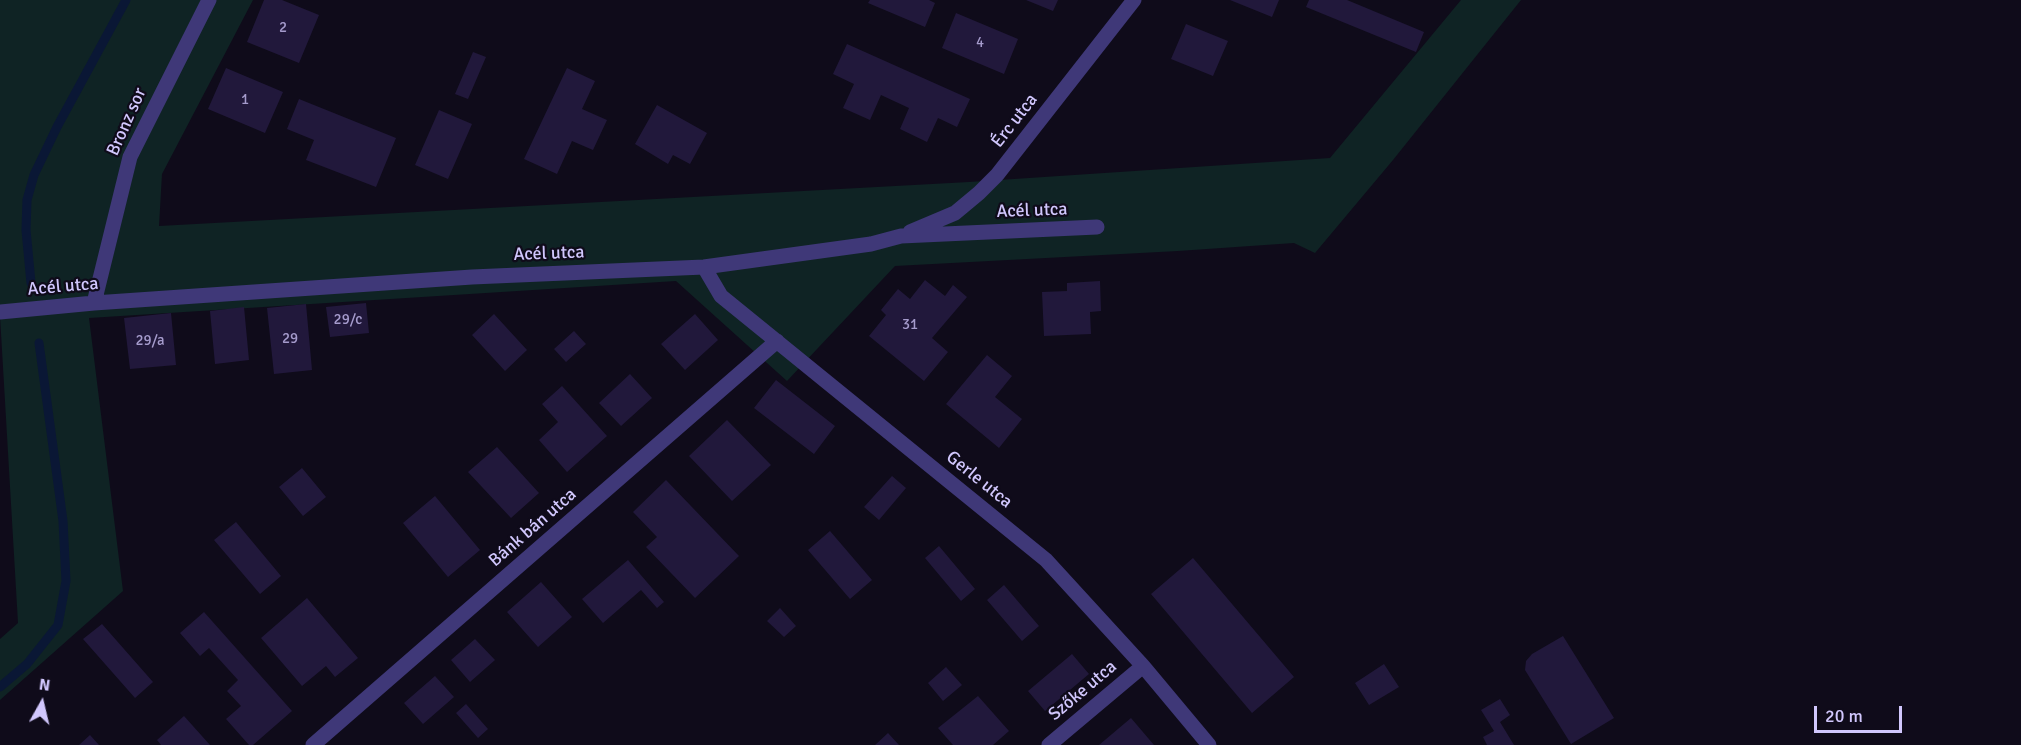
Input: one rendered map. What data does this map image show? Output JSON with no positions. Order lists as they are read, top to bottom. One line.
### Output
{"streets":{"street":["Érc utca","Bronz sor","Acél utca","Gerle utca","Bánk bán utca","Szőke utca"]},"crossings":[["Érc utca","Acél utca"],["Bronz sor","Acél utca"],["Acél utca","Gerle utca"],["Gerle utca","Bánk bán utca"],["Gerle utca","Szőke utca"]],"house_numbers":["2","4","1","29/c","31","29","29/a"],"scale_bar":"20 m","north":"top"}
